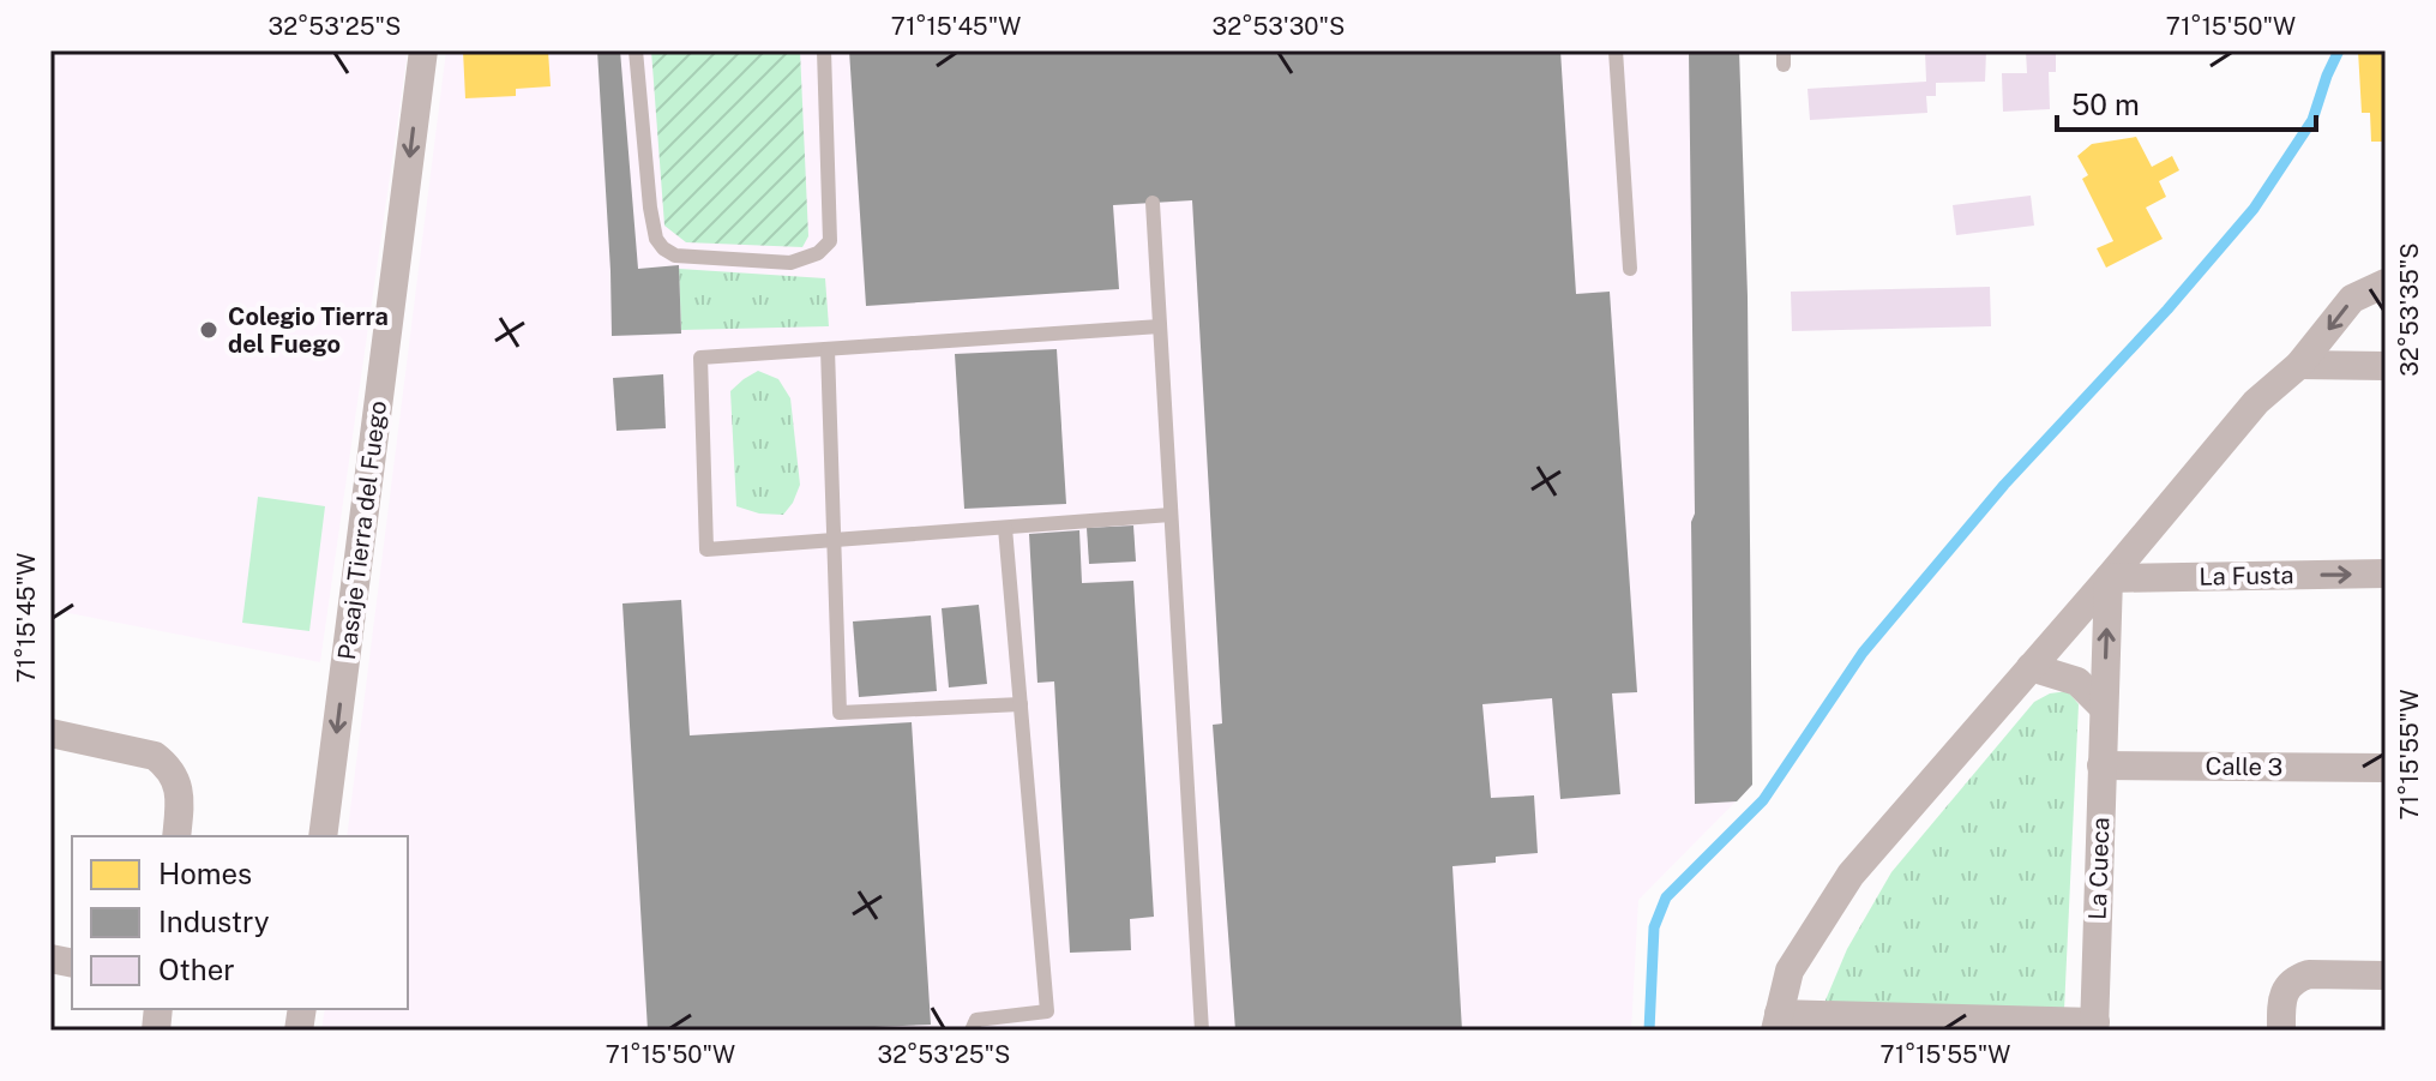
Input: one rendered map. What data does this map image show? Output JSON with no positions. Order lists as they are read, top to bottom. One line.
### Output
{"streets":{"street":["Pasaje Tierra del Fuego","La Fusta","Calle 3","La Cueca"]},"crossings":[["La Fusta","La Cueca"],["Calle 3","La Cueca"]],"one_way":["Pasaje Tierra del Fuego","La Fusta"],"places":["Colegio Tierra del Fuego"],"legend":["Homes","Industry","Other"],"scale_bar":"50 m","coordinates":["32°53'25\"S","71°15'45\"W","32°53'30\"S","71°15'50\"W","32°53'35\"S","71°15'55\"W"]}
